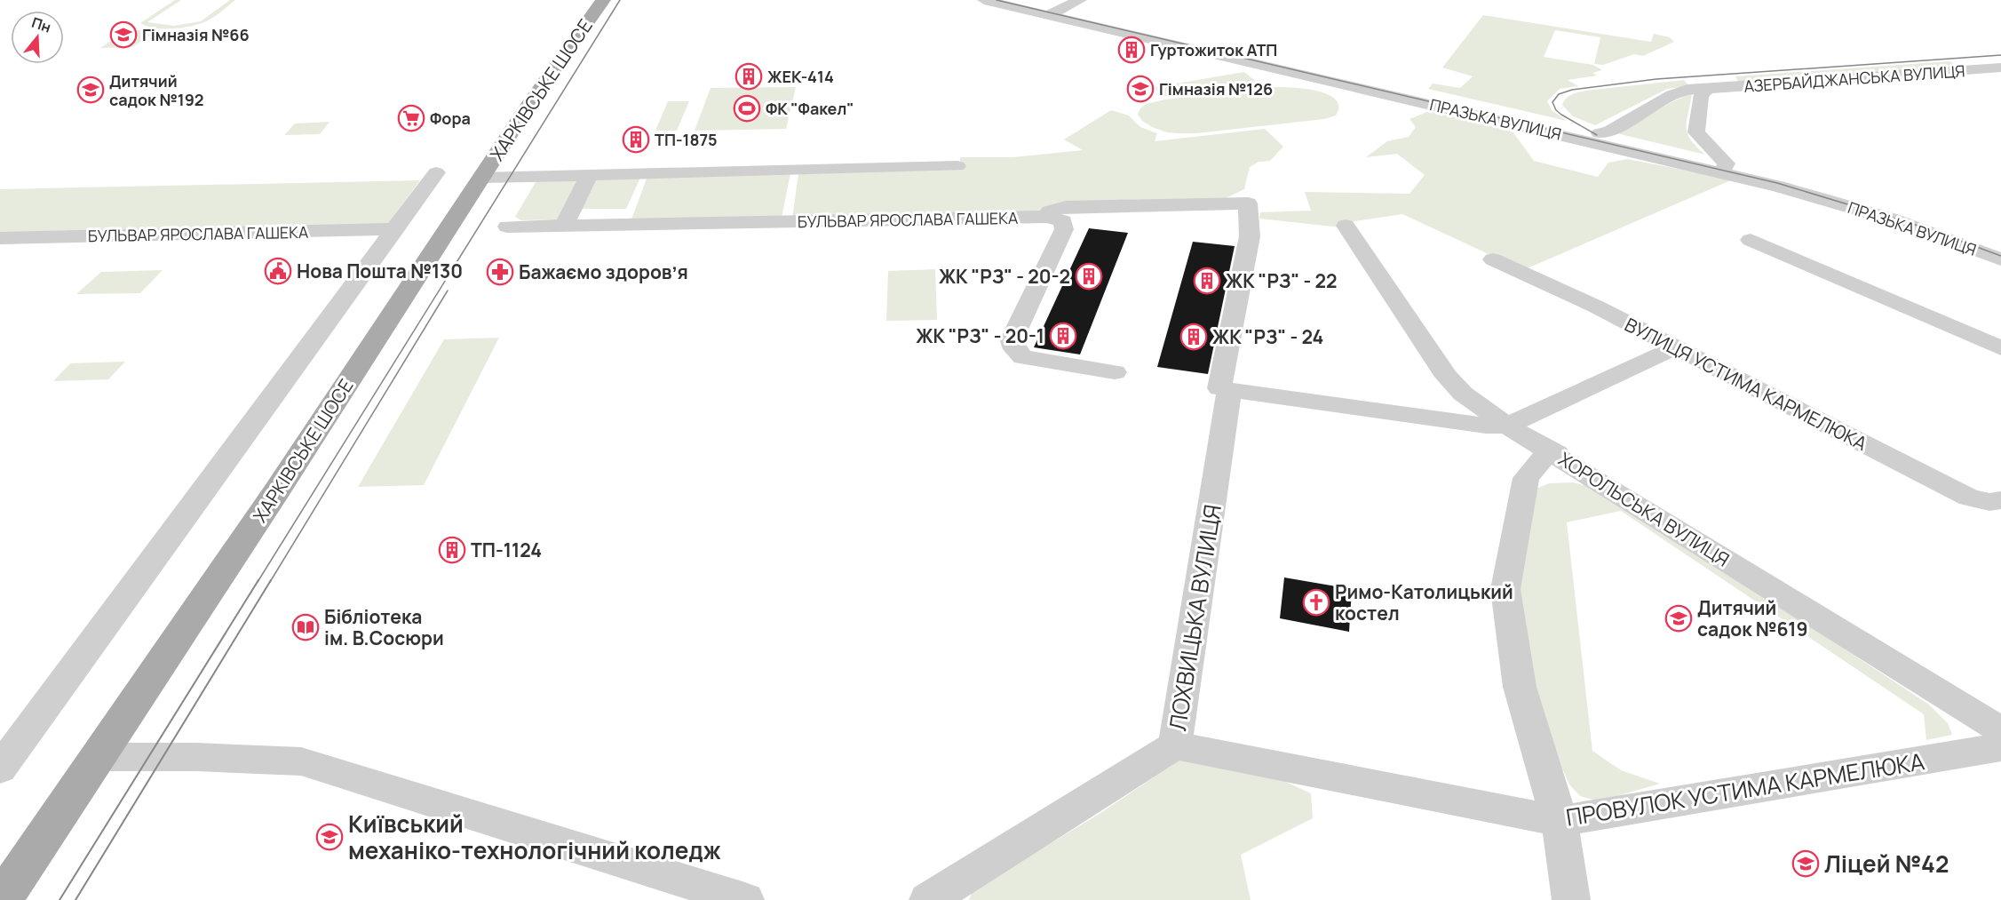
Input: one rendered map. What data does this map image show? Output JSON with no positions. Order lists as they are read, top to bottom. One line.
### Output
{"streets":{"main road":["ХАРКІВСЬКЕ ШОСЕ"],"street":["АЗЕРБАЙДЖАНСЬКА ВУЛИЦЯ","ПРАЗЬКА ВУЛИЦЯ","БУЛЬВАР ЯРОСЛАВА ГАШЕКА","ВУЛИЦЯ УСТИМА КАРМЕЛЮКА","ХОРОЛЬСЬКА ВУЛИЦЯ","ЛОХВИЦЬКА ВУЛИЦЯ","ПРОВУЛОК УСТИМА КАРМЕЛЮКА"]},"crossings":[["АЗЕРБАЙДЖАНСЬКА ВУЛИЦЯ","ПРАЗЬКА ВУЛИЦЯ"],["БУЛЬВАР ЯРОСЛАВА ГАШЕКА","ЛОХВИЦЬКА ВУЛИЦЯ"],["ЛОХВИЦЬКА ВУЛИЦЯ","ПРОВУЛОК УСТИМА КАРМЕЛЮКА"]],"places":{"school or university":["Гімназія №66","Гімназія №126","Дитячий садок №192","Дитячий садок №619","Київський механіко-технологічний коледж","Ліцей №42"],"building":["Гуртожиток АТП","ЖЕК-414","ТП-1875","ЖК \"РЗ\" - 20-2","ЖК \"РЗ\" - 22","ЖК \"РЗ\" - 20-1","ЖК \"РЗ\" - 24","ТП-1124"],"sports":["ФК \"Факел\""],"supermarket":["Фора"],"public building":["Нова Пошта №130"],"pharmacy":["Бажаємо здоровʼя"],"church":["Римо-Католицький костел"],"library":["Бібліотека ім. В.Сосюри"]},"north":"top"}
